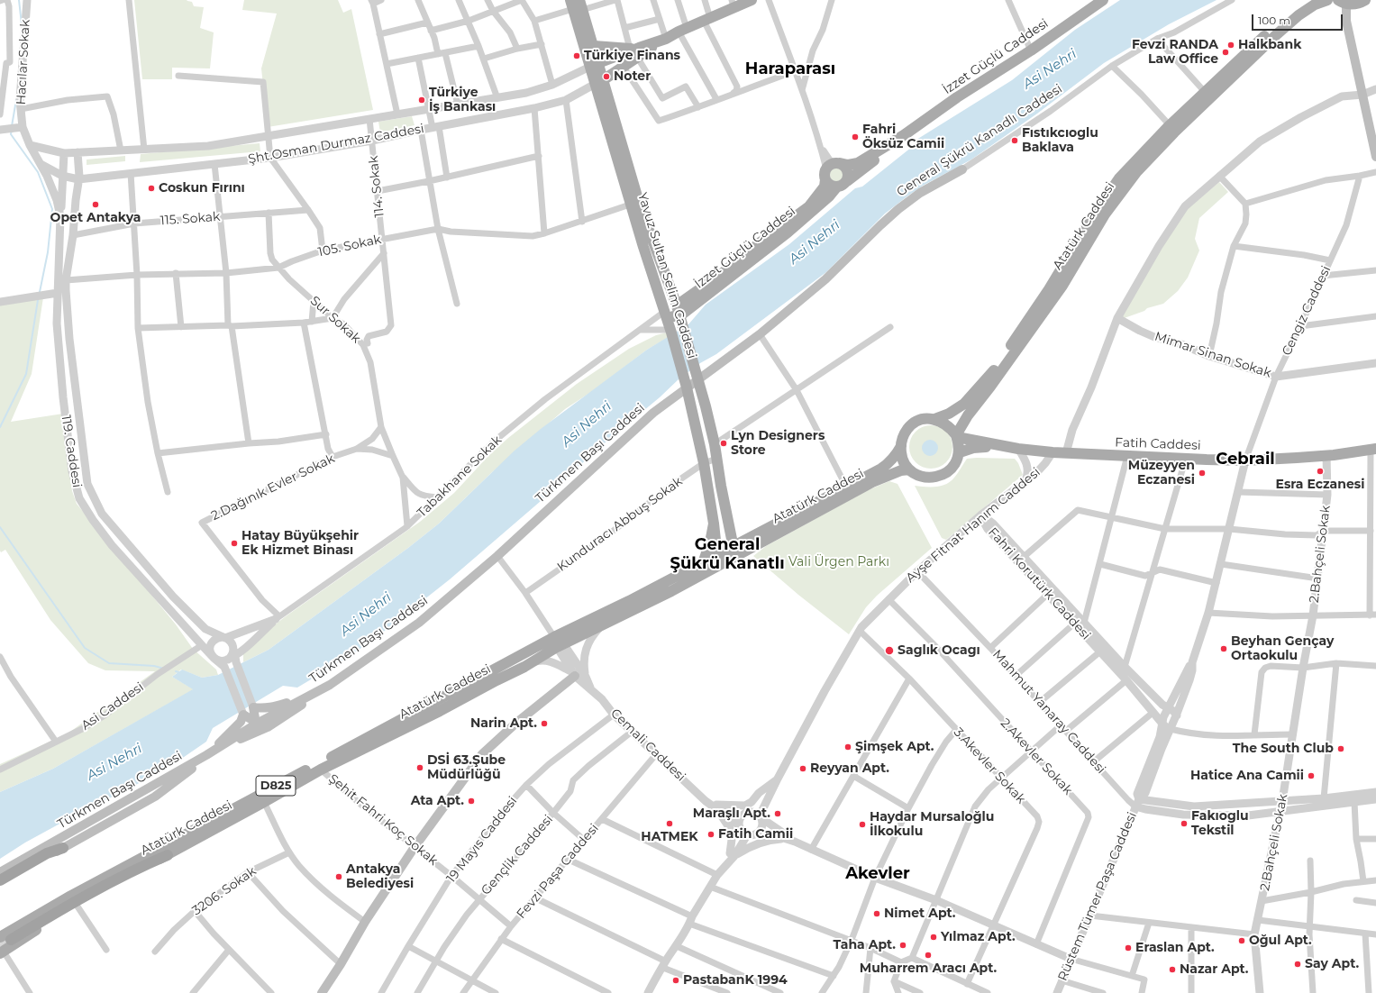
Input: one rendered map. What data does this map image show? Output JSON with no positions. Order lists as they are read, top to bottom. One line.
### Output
{"streets":{"main road":["İzzet Güçlü Caddesi","General Şükrü Kanadlı Caddesi","Atatürk Caddesi","Yavuz Sultan Selim Caddesi","Fatih Caddesi","Türkmen Başı Caddesi","D825"],"street":["Hacılar Sokak","Şht.Osman Durmaz Caddesi","114. Sokak","115. Sokak","105. Sokak","Cengiz Caddesi","Sur Sokak","Mimar Sinan Sokak","119. Caddesi","Tabakhane Sokak","2.Dağınık Evler Sokak","Kunduracı Abbuş Sokak","Ayşe Fitnat Hanım Caddesi","2.Bahçeli Sokak","Fahri Korutürk Caddesi","Asi Caddesi","Mahmut Yanaray Caddesi","Cemali Caddesi","2.Akevler Sokak","3.Akevler Sokak","Şehit Fahri Koç Sokak","19 Mayıs Caddesi","Gençlik Caddesi","Fevzi Paşa Caddesi","3206. Sokak","Rüstem Tümer Paşa Caddesi"]},"crossings":[["İzzet Güçlü Caddesi","Yavuz Sultan Selim Caddesi"],["Hacılar Sokak","119. Caddesi"],["General Şükrü Kanadlı Caddesi","Yavuz Sultan Selim Caddesi"],["General Şükrü Kanadlı Caddesi","Türkmen Başı Caddesi"],["Şht.Osman Durmaz Caddesi","114. Sokak"],["Şht.Osman Durmaz Caddesi","Yavuz Sultan Selim Caddesi"],["Şht.Osman Durmaz Caddesi","119. Caddesi"],["114. Sokak","105. Sokak"],["115. Sokak","Sur Sokak"],["115. Sokak","119. Caddesi"],["Atatürk Caddesi","Yavuz Sultan Selim Caddesi"],["Atatürk Caddesi","Fatih Caddesi"],["Atatürk Caddesi","Cemali Caddesi"],["Atatürk Caddesi","Şehit Fahri Koç Sokak"],["105. Sokak","Yavuz Sultan Selim Caddesi"],["105. Sokak","Sur Sokak"],["105. Sokak","119. Caddesi"],["Yavuz Sultan Selim Caddesi","Türkmen Başı Caddesi"],["Yavuz Sultan Selim Caddesi","Tabakhane Sokak"],["Yavuz Sultan Selim Caddesi","Kunduracı Abbuş Sokak"],["Cengiz Caddesi","Mimar Sinan Sokak"],["Cengiz Caddesi","Fatih Caddesi"],["Cengiz Caddesi","Rüstem Tümer Paşa Caddesi"],["Sur Sokak","Tabakhane Sokak"],["Sur Sokak","2.Dağınık Evler Sokak"],["Fatih Caddesi","Ayşe Fitnat Hanım Caddesi"],["Fatih Caddesi","2.Bahçeli Sokak"],["Fatih Caddesi","Rüstem Tümer Paşa Caddesi"],["119. Caddesi","Asi Caddesi"],["Tabakhane Sokak","2.Dağınık Evler Sokak"],["Ayşe Fitnat Hanım Caddesi","Fahri Korutürk Caddesi"],["Ayşe Fitnat Hanım Caddesi","Mahmut Yanaray Caddesi"],["Ayşe Fitnat Hanım Caddesi","Cemali Caddesi"],["Ayşe Fitnat Hanım Caddesi","2.Akevler Sokak"],["Ayşe Fitnat Hanım Caddesi","3.Akevler Sokak"],["Fahri Korutürk Caddesi","Rüstem Tümer Paşa Caddesi"],["Mahmut Yanaray Caddesi","Rüstem Tümer Paşa Caddesi"],["Cemali Caddesi","19 Mayıs Caddesi"],["Cemali Caddesi","Gençlik Caddesi"],["Cemali Caddesi","Fevzi Paşa Caddesi"],["Şehit Fahri Koç Sokak","19 Mayıs Caddesi"],["Şehit Fahri Koç Sokak","Gençlik Caddesi"],["Şehit Fahri Koç Sokak","Fevzi Paşa Caddesi"]],"districts":["Haraparası","Cebrail","General Şükrü Kanatlı","Akevler"],"water":["Asi Nehri"],"parks":["Vali Ürgen Parkı"],"places":["Halkbank","Fevzi RANDA Law Office","Türkiye Finans","Noter","Türkiye İş Bankası","Fahri Öksüz Camii","Fıstıkcıoglu Baklava","Coskun Fırını","Opet Antakya","Lyn Designers Store","Esra Eczanesi","Müzeyyen Eczanesi","Hatay Büyükşehir Ek Hizmet Binası","Beyhan Gençay Ortaokulu","Saglık Ocagı","Narin Apt.","Şimşek Apt.","The South Club","DSİ 63.Şube Müdürlüğü","Reyyan Apt.","Hatice Ana Camii","Ata Apt.","Maraşlı Apt.","HATMEK","Fakıoglu Tekstil","Haydar Mursaloğlu İlkokulu","Fatih Camii","Antakya Belediyesi","Nimet Apt.","Yılmaz Apt.","Oğul Apt.","Taha Apt.","Eraslan Apt.","Muharrem Aracı Apt.","Say Apt.","Nazar Apt.","PastabanK 1994"],"scale_bar":"100 m"}
